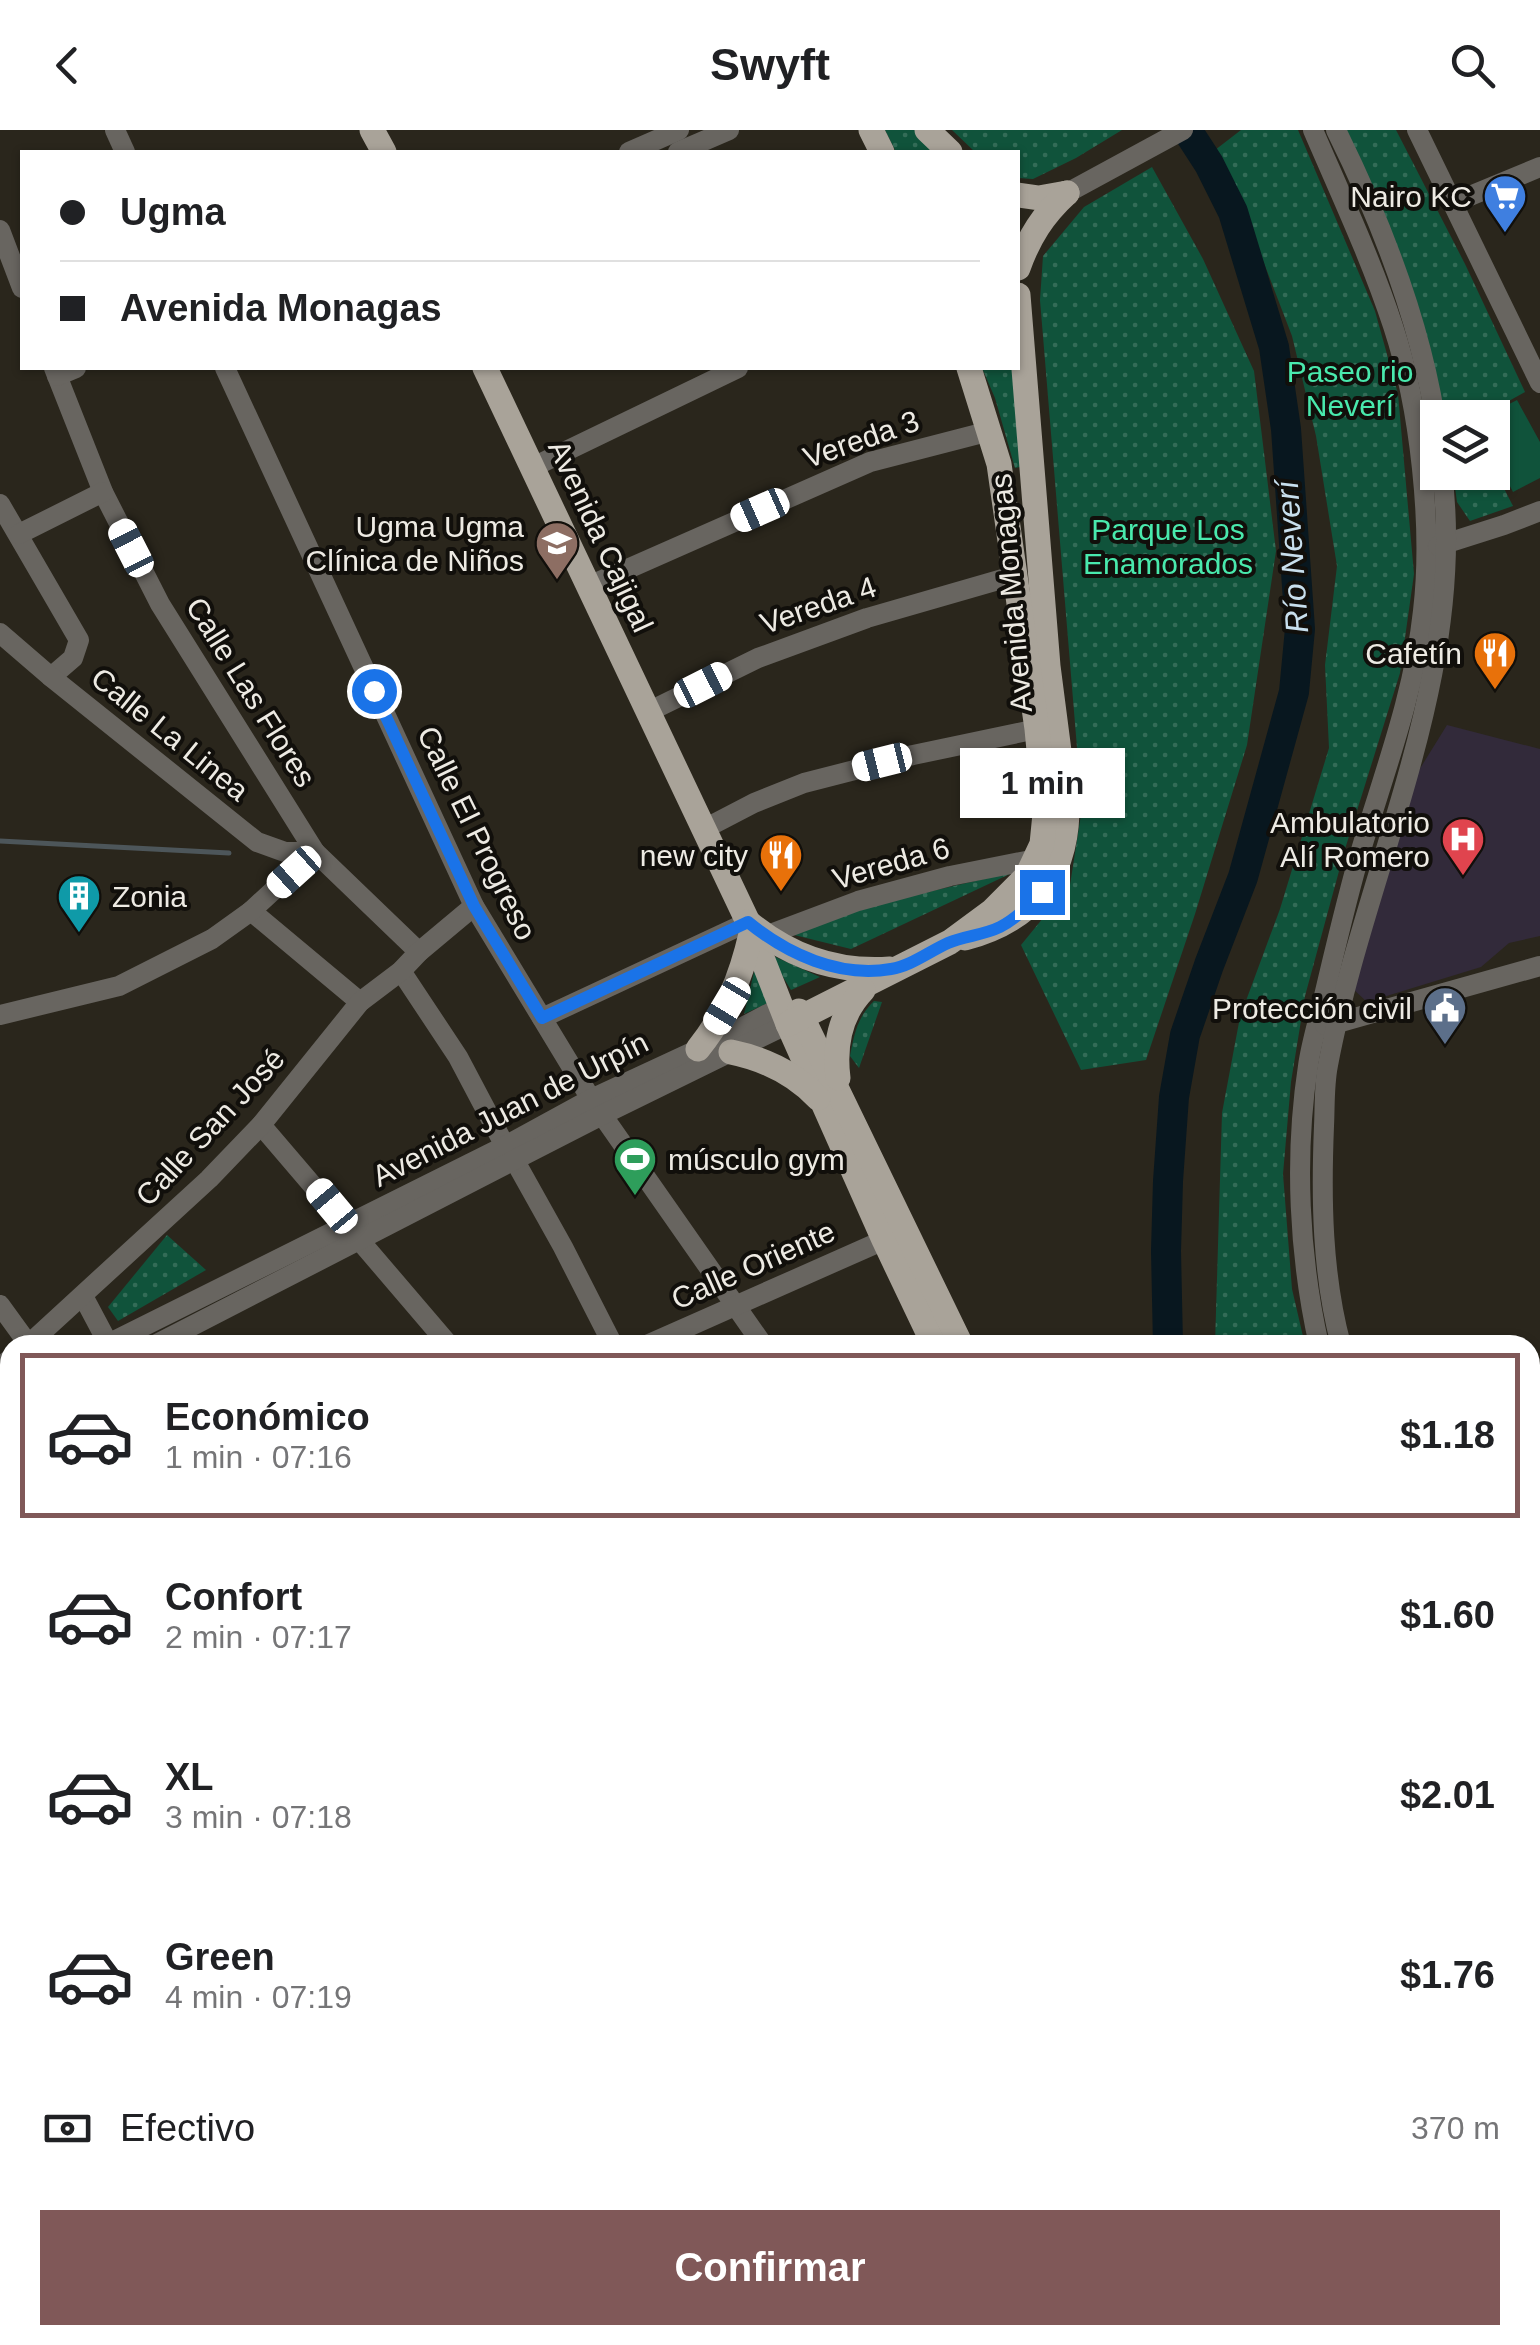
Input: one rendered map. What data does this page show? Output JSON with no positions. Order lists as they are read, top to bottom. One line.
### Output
{"streets":{"main road":["Avenida Cajigal","Avenida Monagas"],"street":["Vereda 3","Vereda 4","Calle Las Flores","Calle La Linea","Calle El Progreso","Vereda 6","Avenida Juan de Urpín","Calle San José","Calle Oriente"]},"crossings":[["Vereda 3","Avenida Cajigal"],["Vereda 3","Avenida Monagas"],["Avenida Cajigal","Avenida Monagas"],["Avenida Cajigal","Vereda 4"],["Avenida Cajigal","Vereda 6"],["Avenida Cajigal","Avenida Juan de Urpín"],["Avenida Monagas","Vereda 4"],["Avenida Monagas","Vereda 6"],["Avenida Monagas","Avenida Juan de Urpín"],["Calle Las Flores","Calle La Linea"],["Calle Las Flores","Calle San José"],["Calle El Progreso","Vereda 6"],["Calle El Progreso","Avenida Juan de Urpín"],["Calle El Progreso","Calle San José"],["Calle El Progreso","Calle Oriente"]],"water":["Río Neverí"],"parks":["Paseo rio Neverí","Parque Los Enamorados"],"places":{"supermarket":["Nairo KC"],"school or university":["Ugma Ugma Clínica de Niños"],"restaurant":["Cafetín","new city"],"hospital":["Ambulatorio Alí Romero"],"building":["Zonia"],"public building":["Protección civil"],"sports":["músculo gym"]},"page":{"header":"Swyft","banner":["Ugma","Avenida Monagas"],"bubble":"1 min","list":[{"name":"Económico","note":"1 min · 07:16","value":"$1.18"},{"name":"Confort","note":"2 min · 07:17","value":"$1.60"},{"name":"XL","note":"3 min · 07:18","value":"$2.01"},{"name":"Green","note":"4 min · 07:19","value":"$1.76"}],"pay":["Efectivo","370 m"],"buttons":"Confirmar"}}
